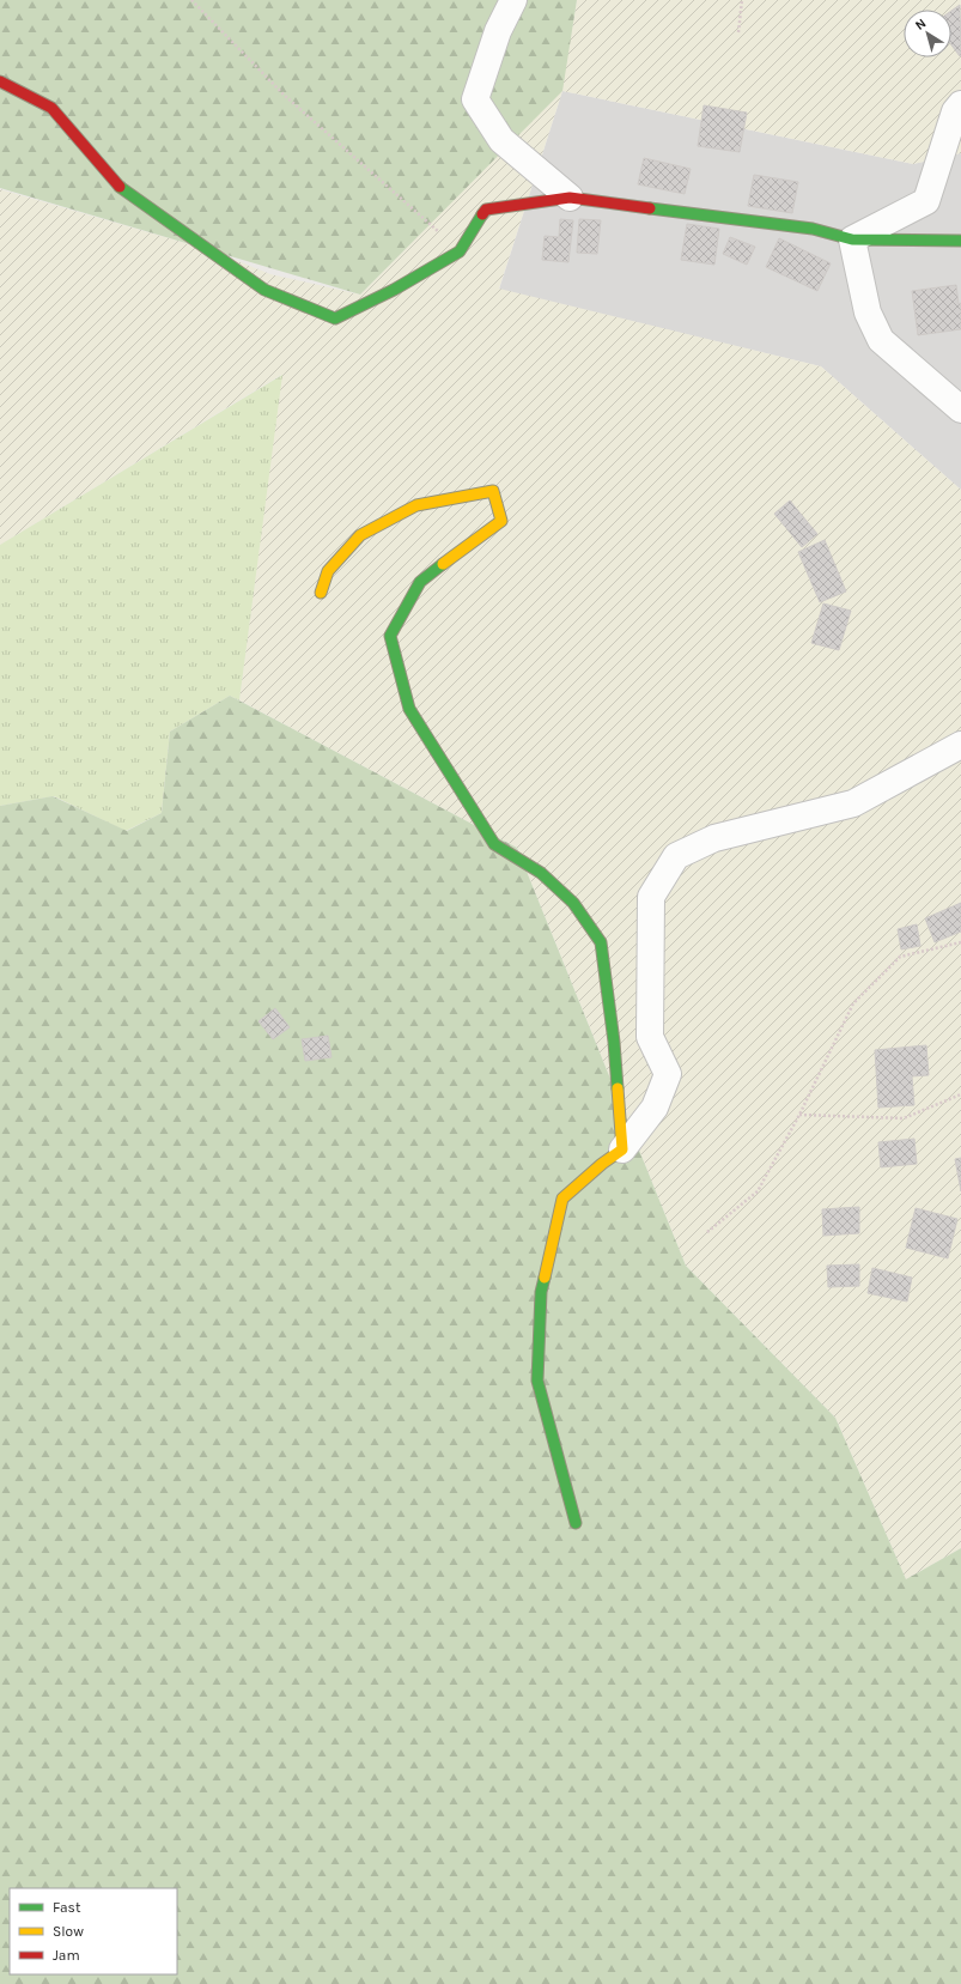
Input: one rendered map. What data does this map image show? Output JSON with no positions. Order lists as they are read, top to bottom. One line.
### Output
{"legend":["Fast","Slow","Jam"],"north":"top left"}
